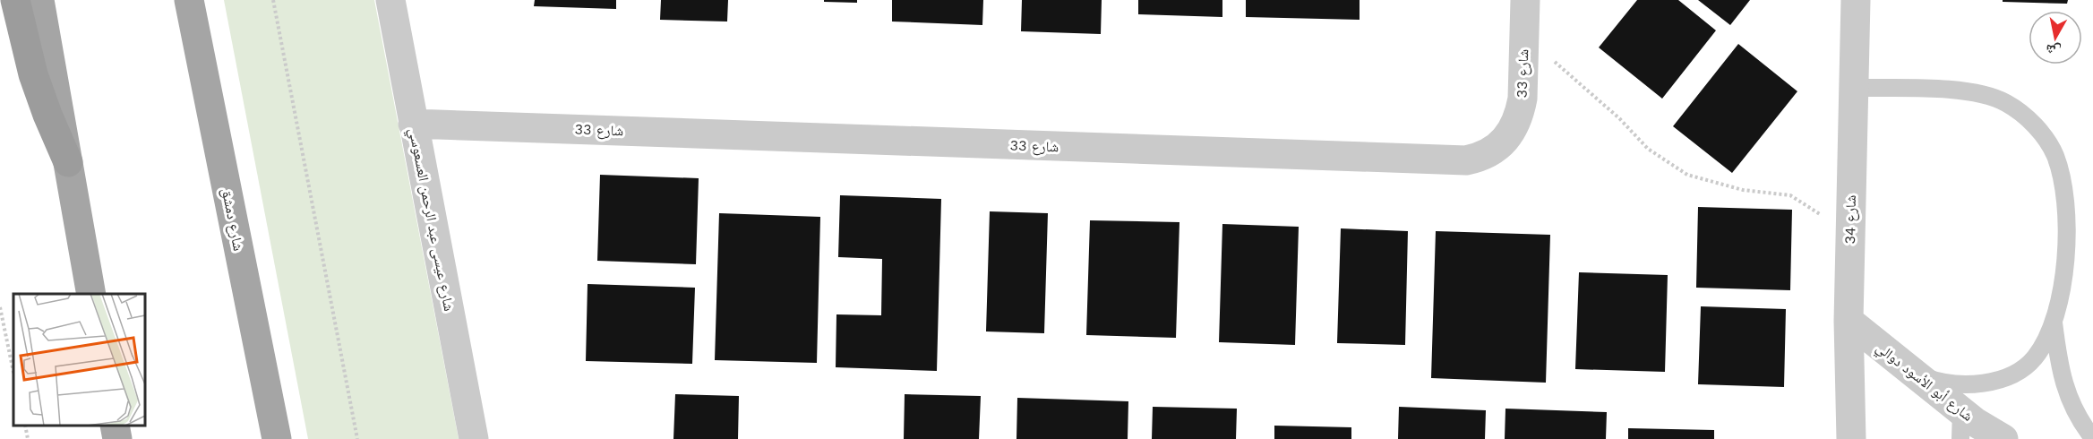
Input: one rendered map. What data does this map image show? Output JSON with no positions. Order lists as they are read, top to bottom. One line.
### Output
{"streets":{"main road":["شارع دمشق"],"street":["شارع 33","شارع عيسى عبد الرحمن العسعوسي","شارع 34","شارع أبو الأسود دوالي"]},"crossings":[["شارع 33","شارع عيسى عبد الرحمن العسعوسي"],["شارع 34","شارع أبو الأسود دوالي"]],"north":"bottom"}
